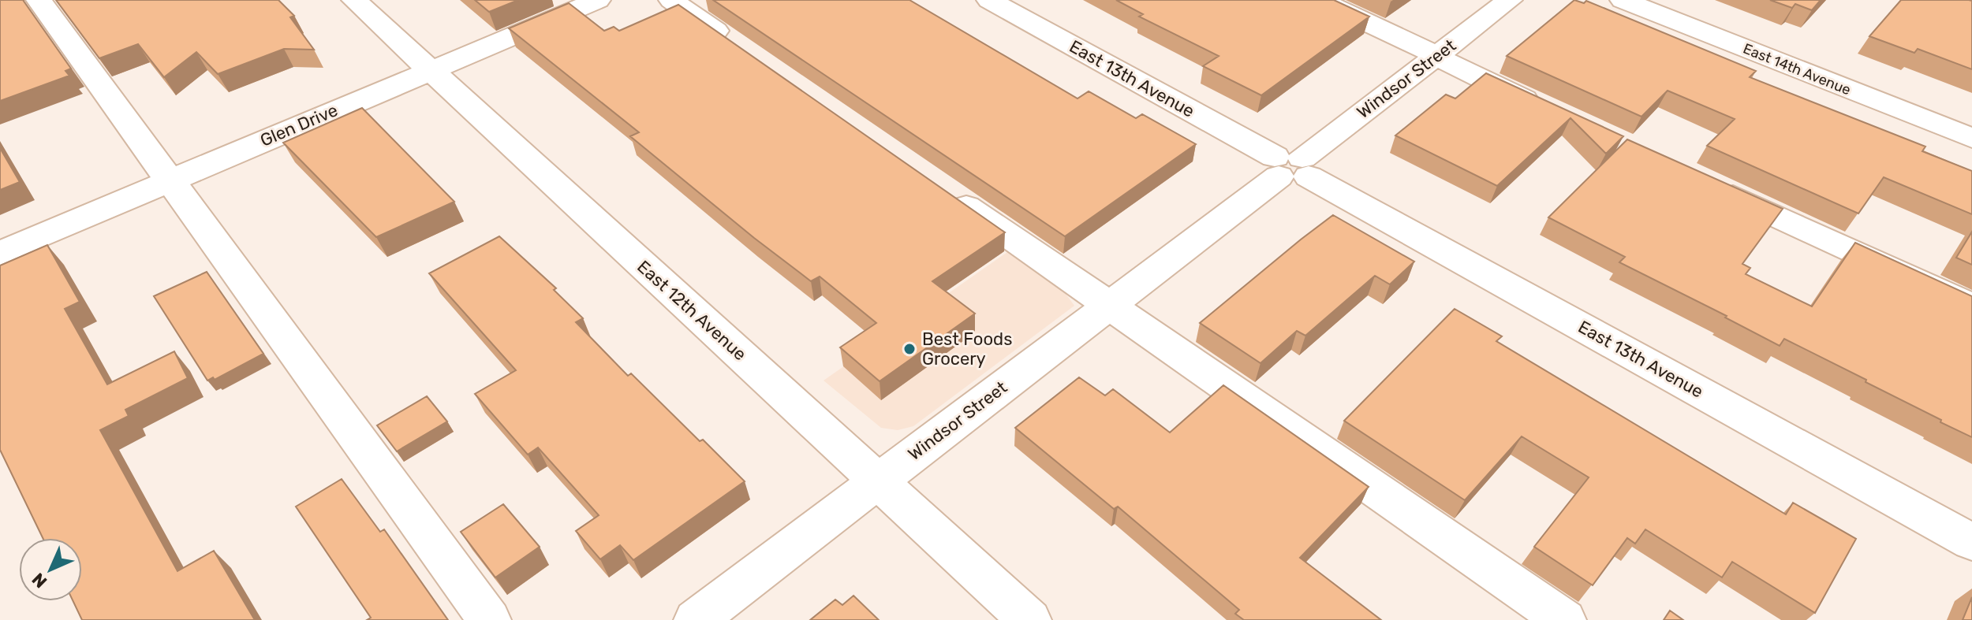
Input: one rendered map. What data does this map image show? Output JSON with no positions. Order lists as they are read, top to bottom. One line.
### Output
{"streets":{"street":["East 14th Avenue","East 13th Avenue","Windsor Street","Glen Drive","East 12th Avenue"]},"crossings":[["East 13th Avenue","Windsor Street"],["Windsor Street","East 12th Avenue"],["Glen Drive","East 12th Avenue"]],"places":["Best Foods Grocery"],"north":"bottom left"}
